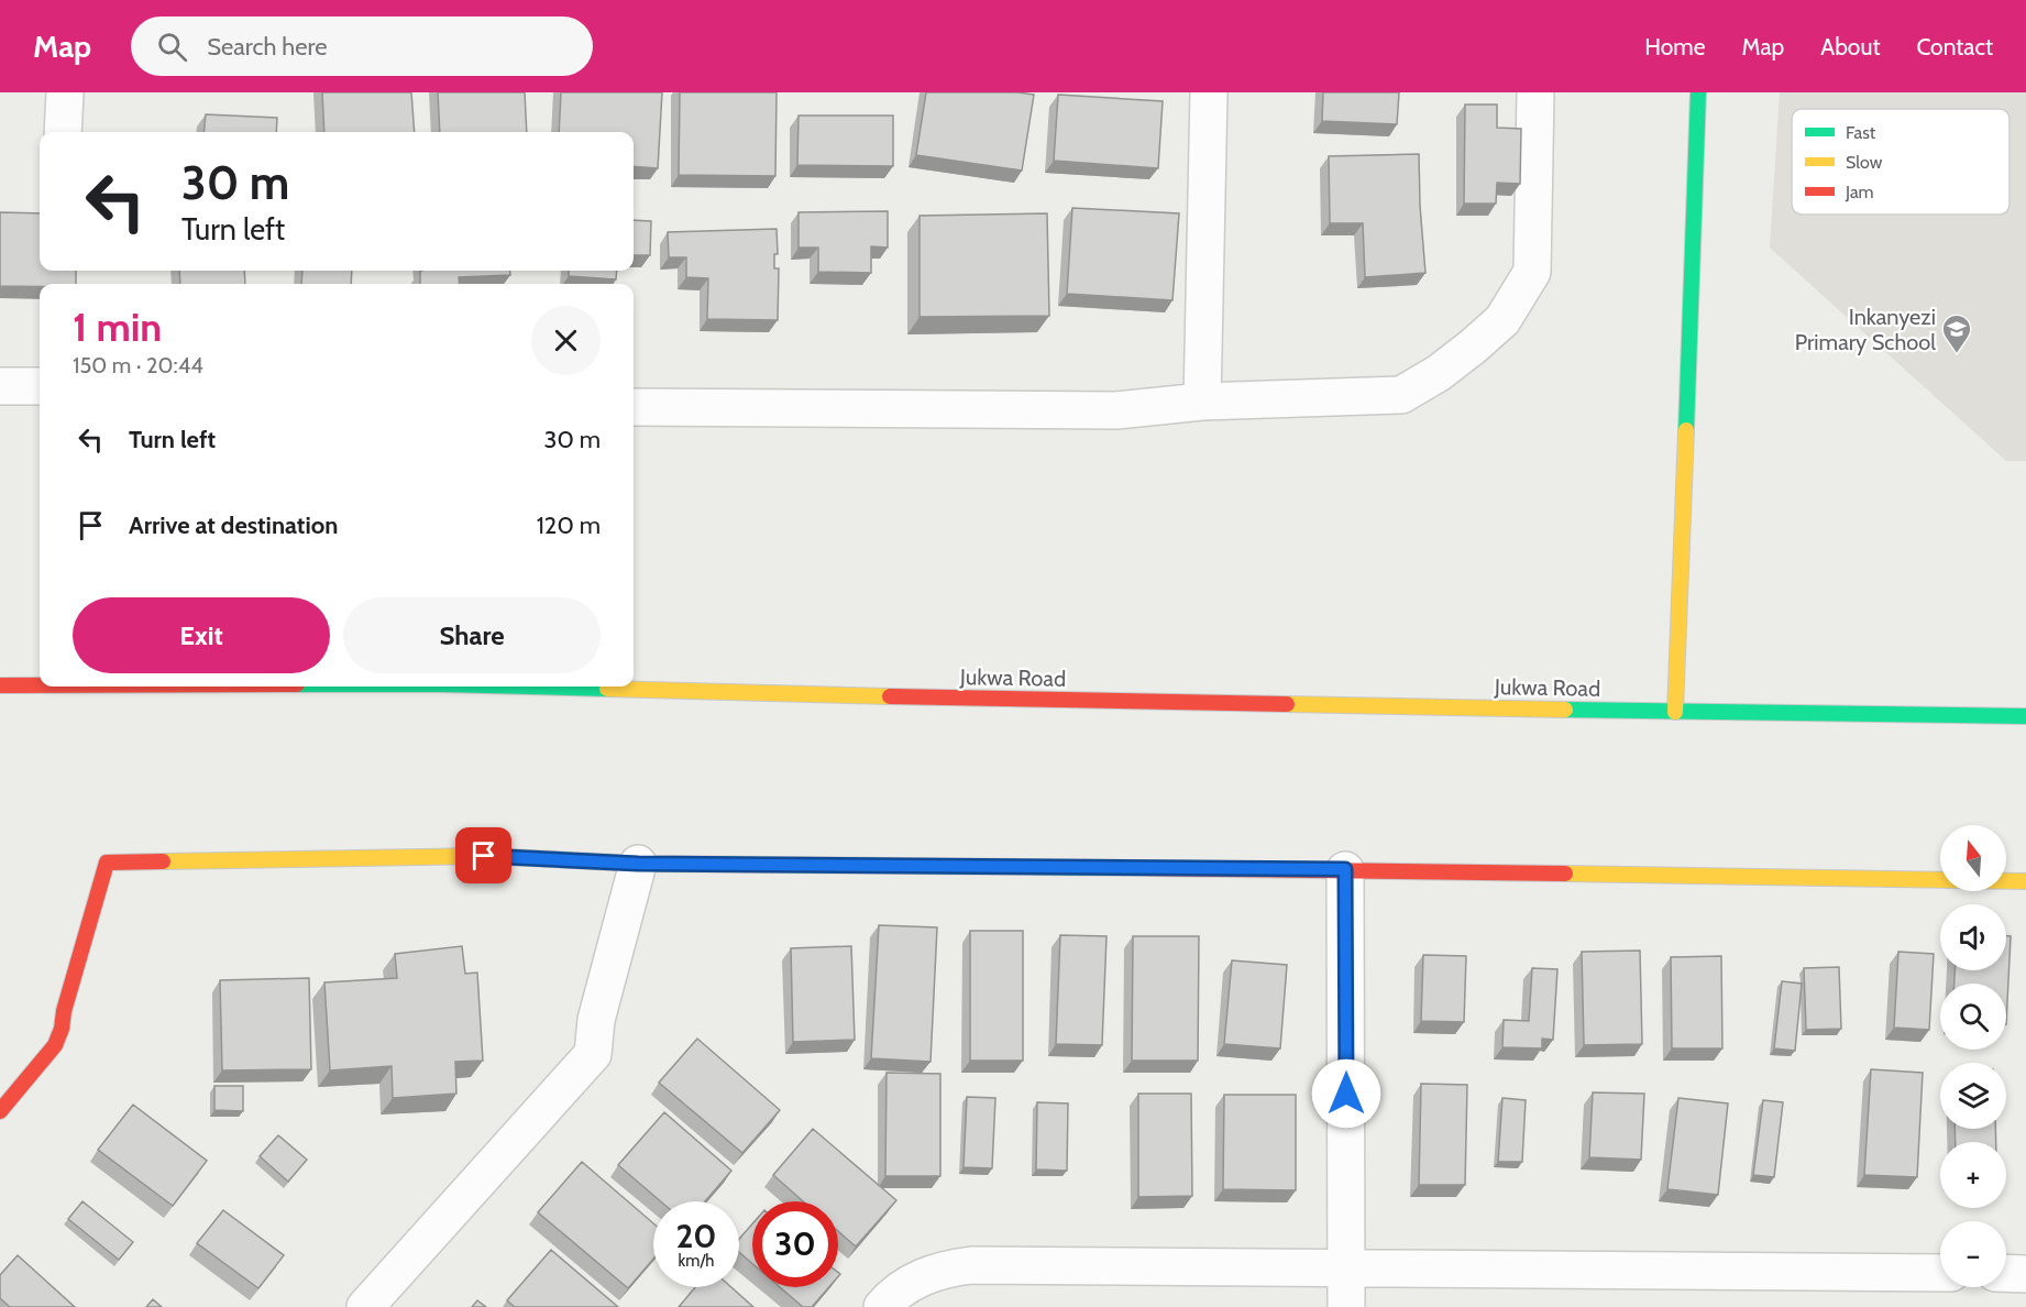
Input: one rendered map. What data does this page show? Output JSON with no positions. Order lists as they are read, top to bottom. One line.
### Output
{"streets":{"street":["Jukwa Road"]},"places":{"school or university":["Inkanyezi Primary School"]},"legend":["Fast","Slow","Jam"],"north":"top","page":{"header":"Map","search":"Search here","nav":["Home","Map","About","Contact"],"turn":["30 m","Turn left"],"heading":["1 min","150 m · 20:44"],"list":[{"name":"Turn left","value":"30 m"},{"name":"Arrive at destination","value":"120 m"}],"buttons":["Exit","Share"],"map_buttons":["+","−"],"speed":"20 km/h","limit":"30"}}
